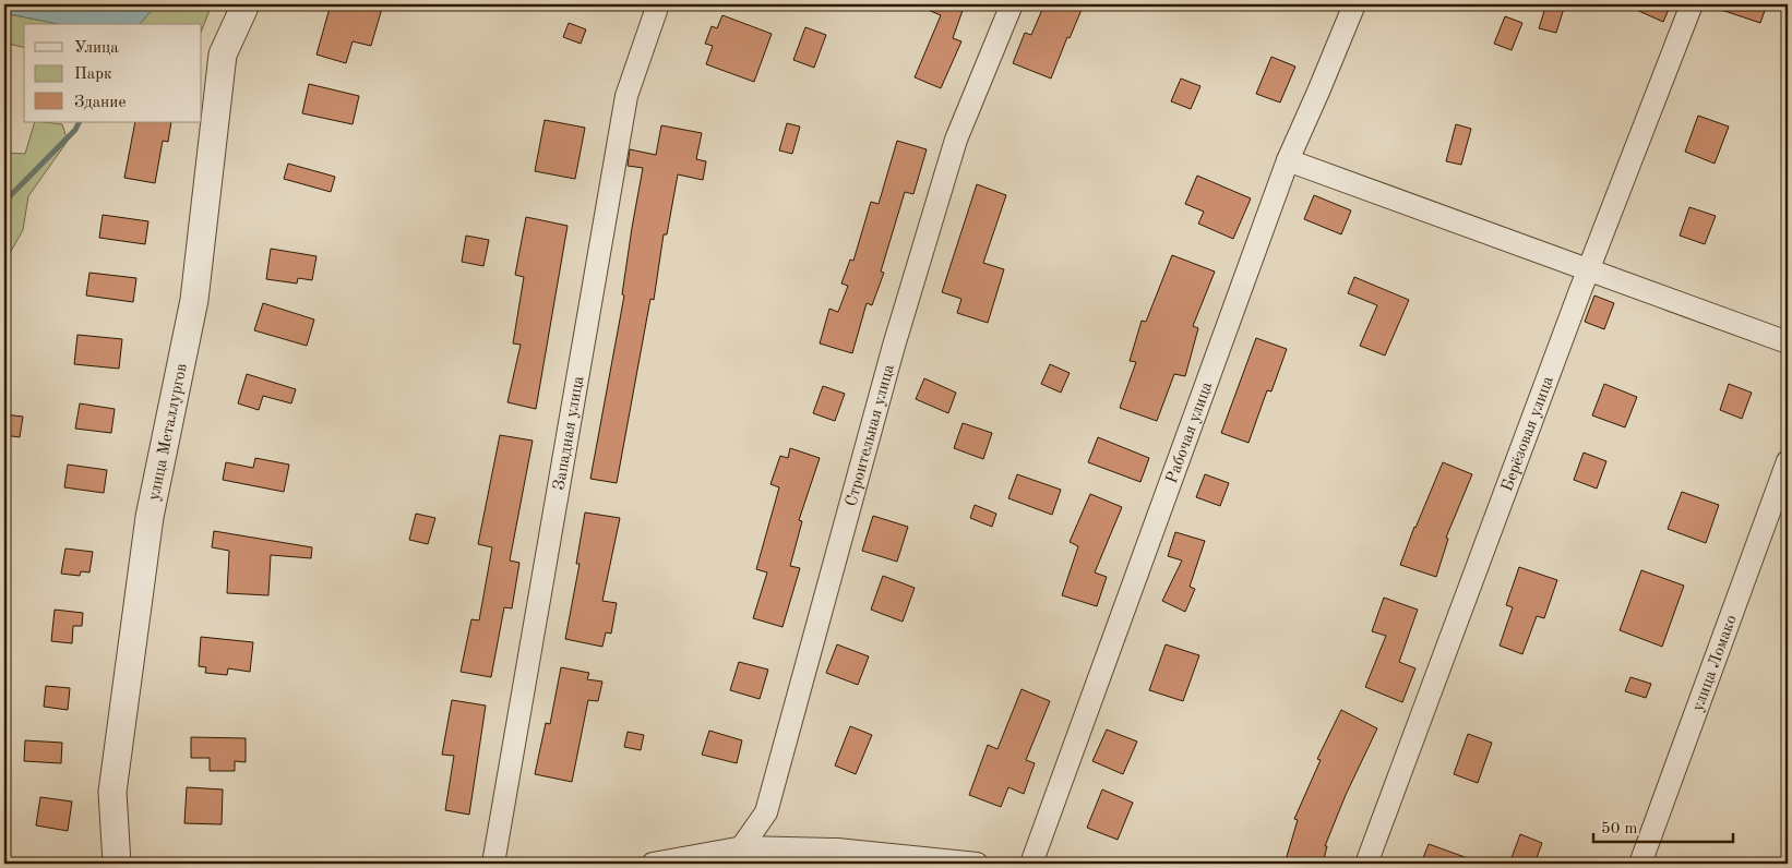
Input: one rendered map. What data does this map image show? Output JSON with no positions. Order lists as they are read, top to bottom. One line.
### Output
{"streets":{"street":["улица Металлургов","Западная улица","Рабочая улица","Берёзовая улица","Строительная улица","улица Ломако"]},"legend":["Улица","Парк","Здание"],"scale_bar":"50 m"}
